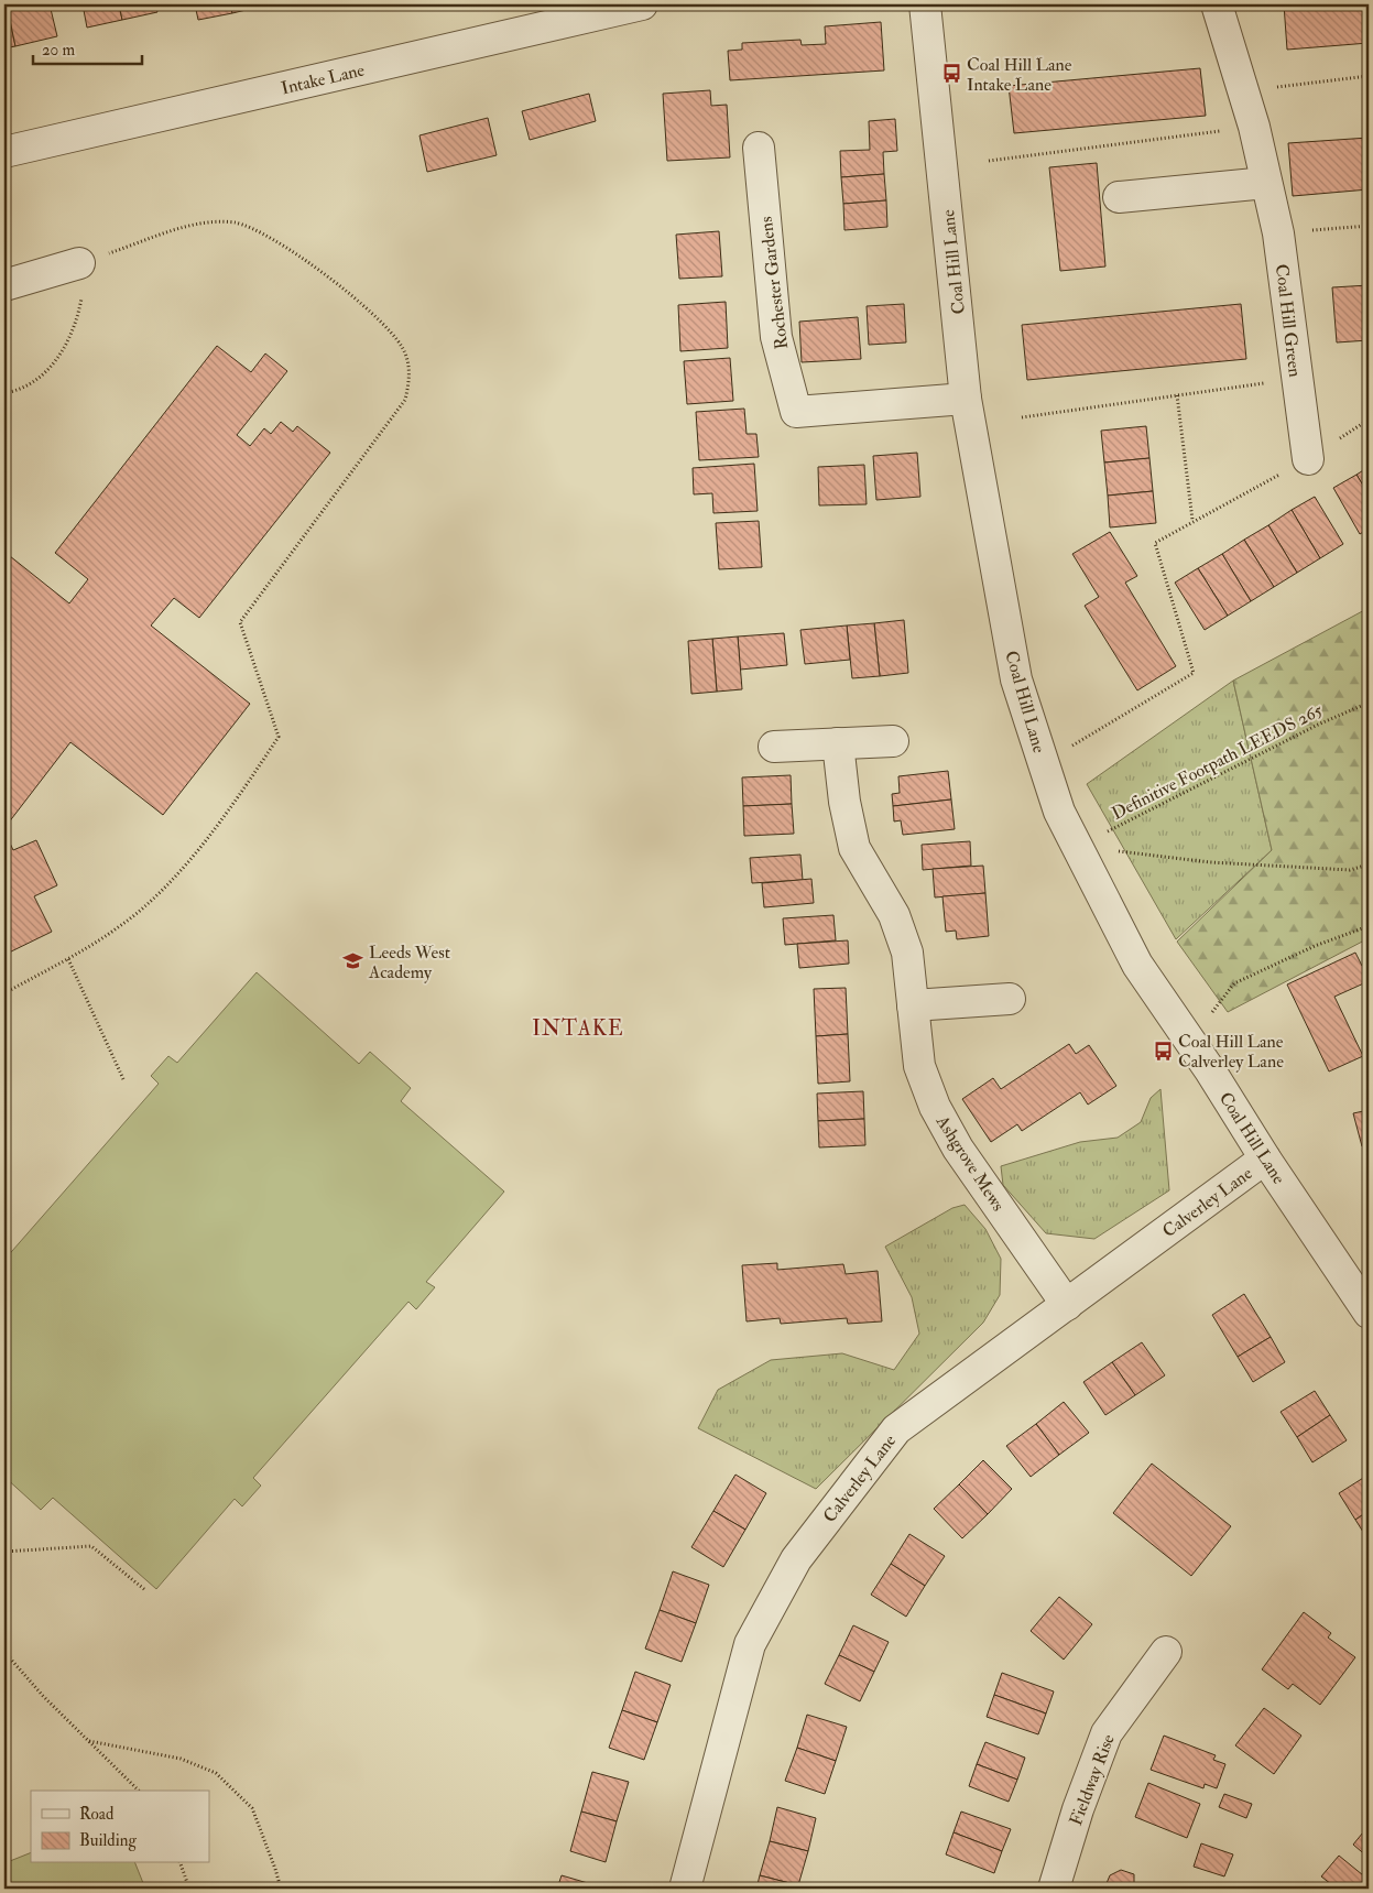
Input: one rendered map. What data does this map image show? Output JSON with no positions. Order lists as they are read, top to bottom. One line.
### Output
{"streets":{"street":["Intake Lane","Coal Hill Lane","Rochester Gardens","Coal Hill Green","Ashgrove Mews","Calverley Lane","Fieldway Rise"],"path":["Definitive Footpath LEEDS 265"]},"crossings":[["Coal Hill Lane","Rochester Gardens"],["Coal Hill Lane","Definitive Footpath LEEDS 265"],["Coal Hill Lane","Calverley Lane"],["Ashgrove Mews","Calverley Lane"]],"districts":["INTAKE"],"places":{"bus stop":["Coal Hill Lane Intake Lane","Coal Hill Lane Calverley Lane"],"school or university":["Leeds West Academy"]},"legend":["Road","Building"],"scale_bar":"20 m"}
